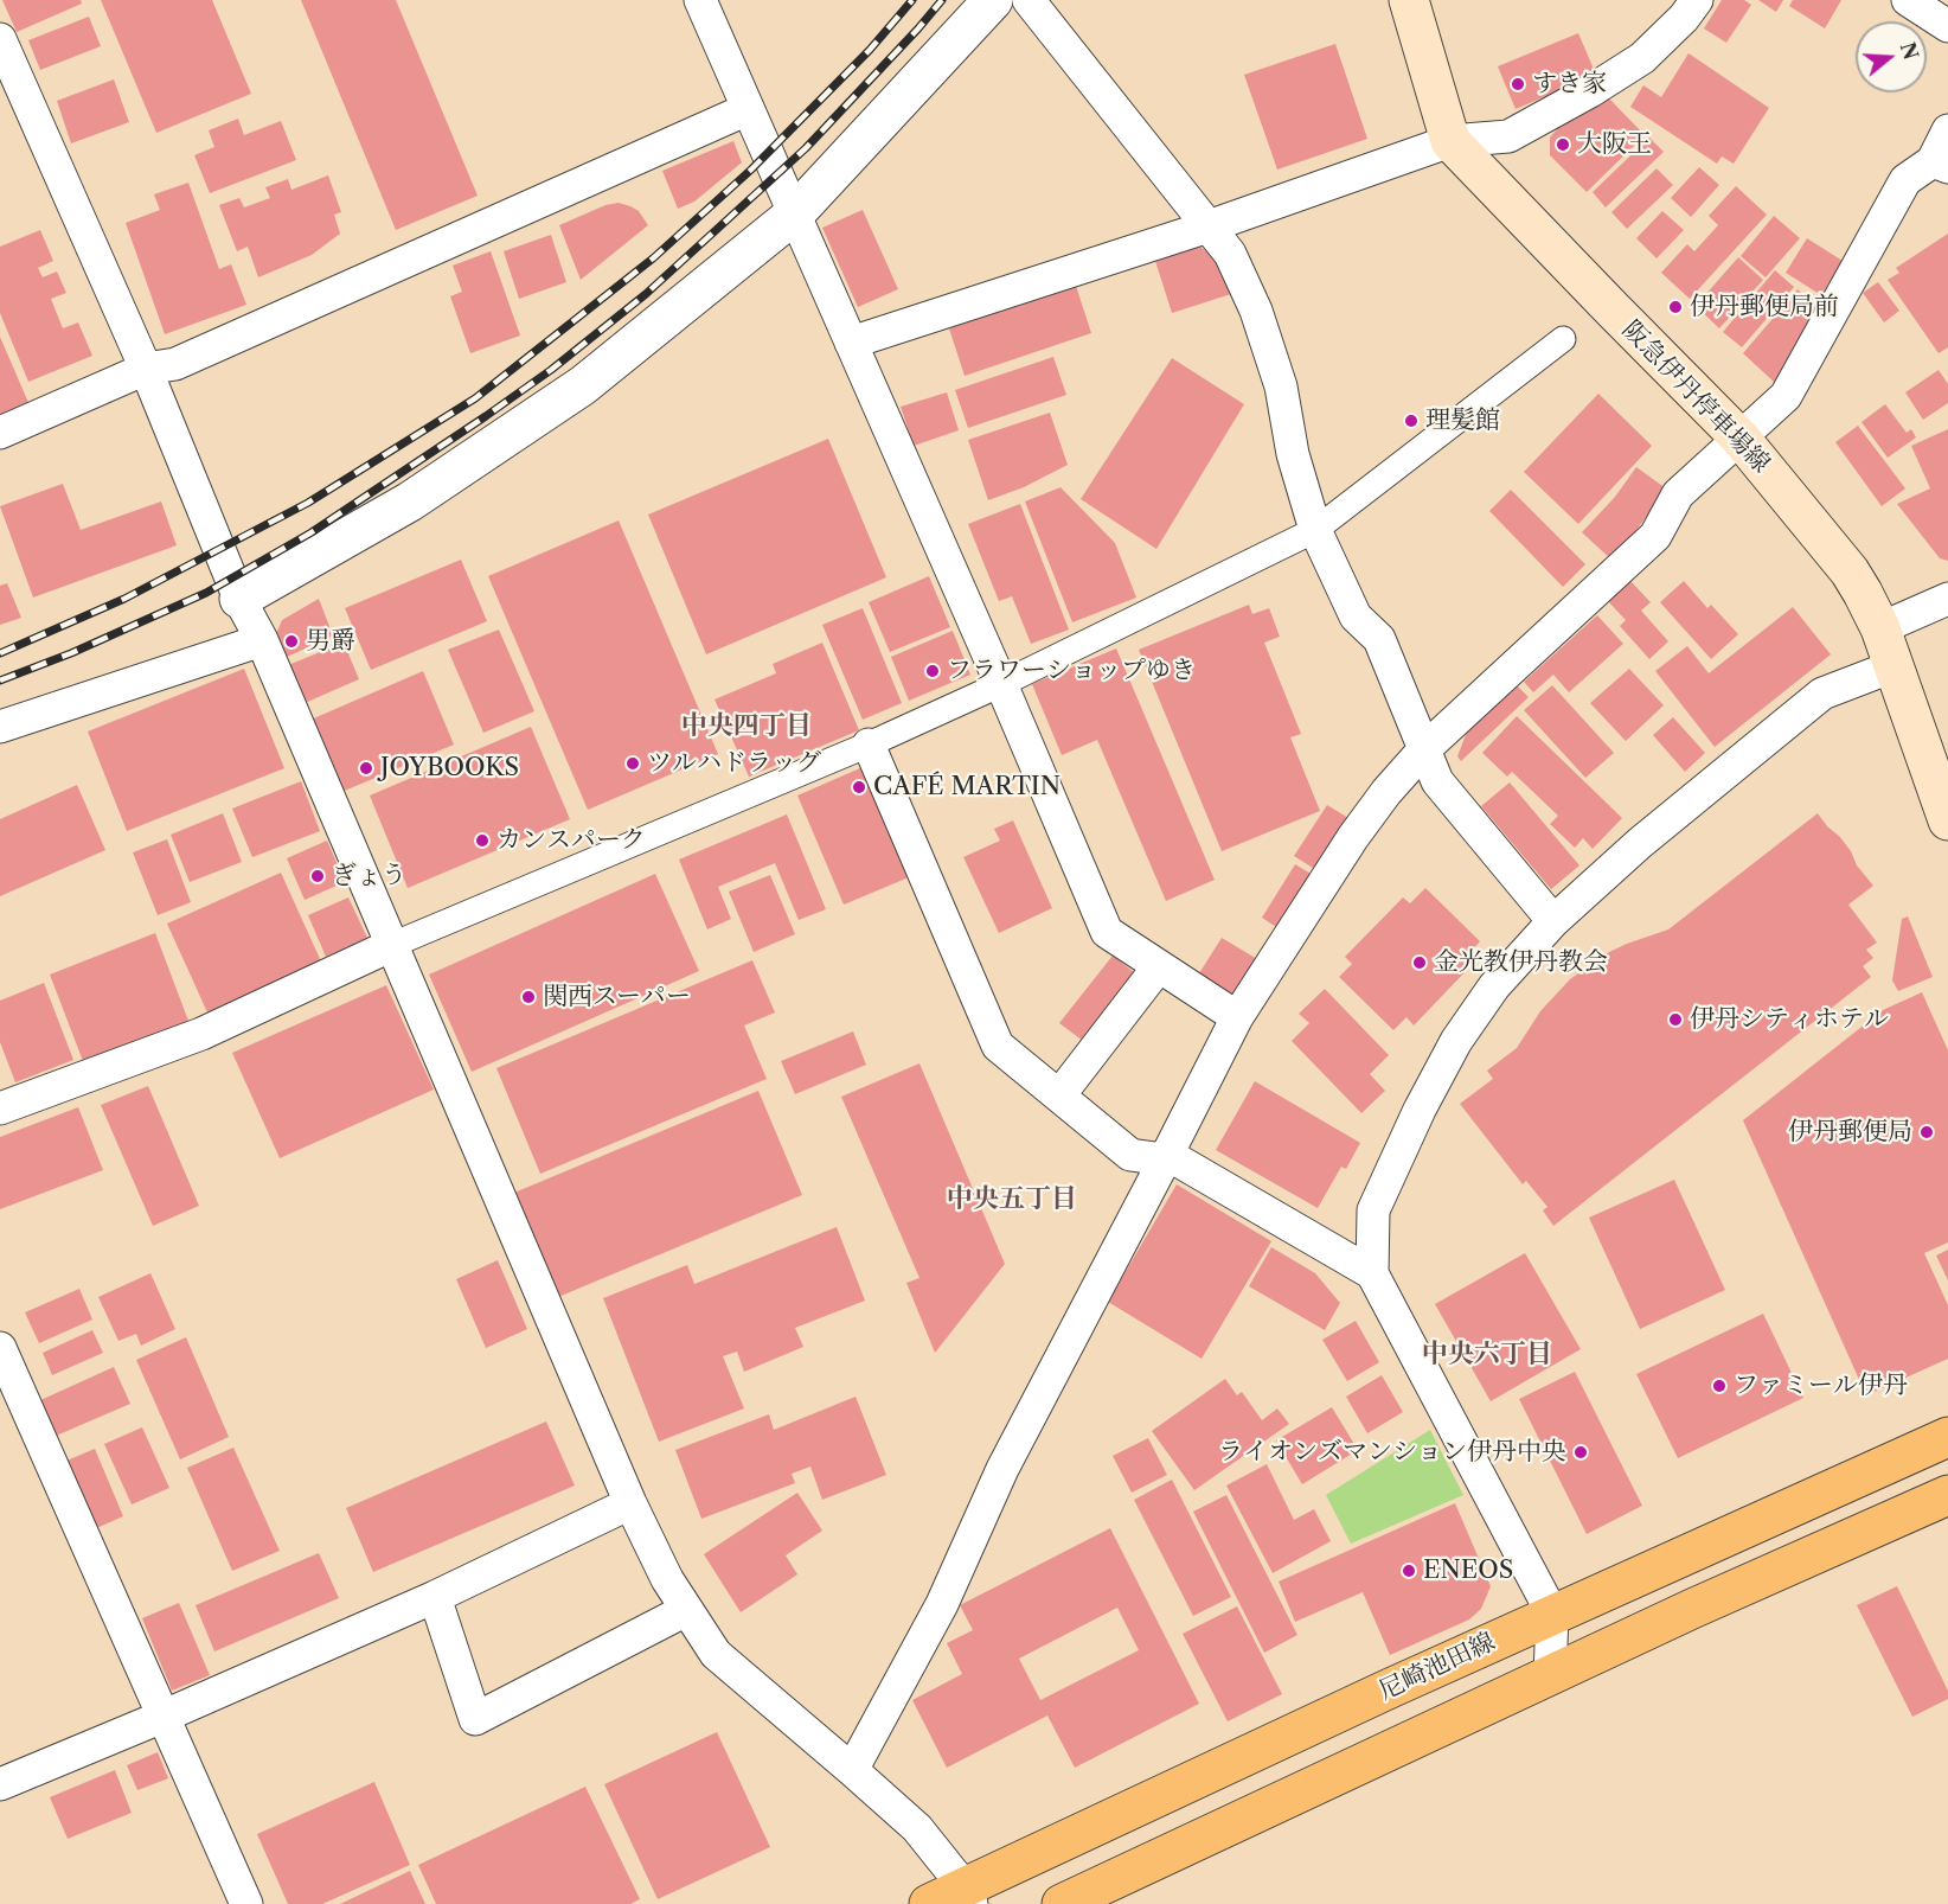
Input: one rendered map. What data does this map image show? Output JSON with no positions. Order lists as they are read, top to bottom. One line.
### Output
{"streets":{"main road":["阪急伊丹停車場線","尼崎池田線"]},"districts":["中央四丁目","中央五丁目","中央六丁目"],"places":["すき家","大阪王","伊丹郵便局前","理髪館","男爵","フラワーショップゆき","ツルハドラッグ","JOYBOOKS","CAFÉ MARTIN","カンスパーク","ぎょう","金光教伊丹教会","関西スーパー","伊丹シティホテル","伊丹郵便局","ファミール伊丹","ライオンズマンション伊丹中央","ENEOS"],"north":"right"}
